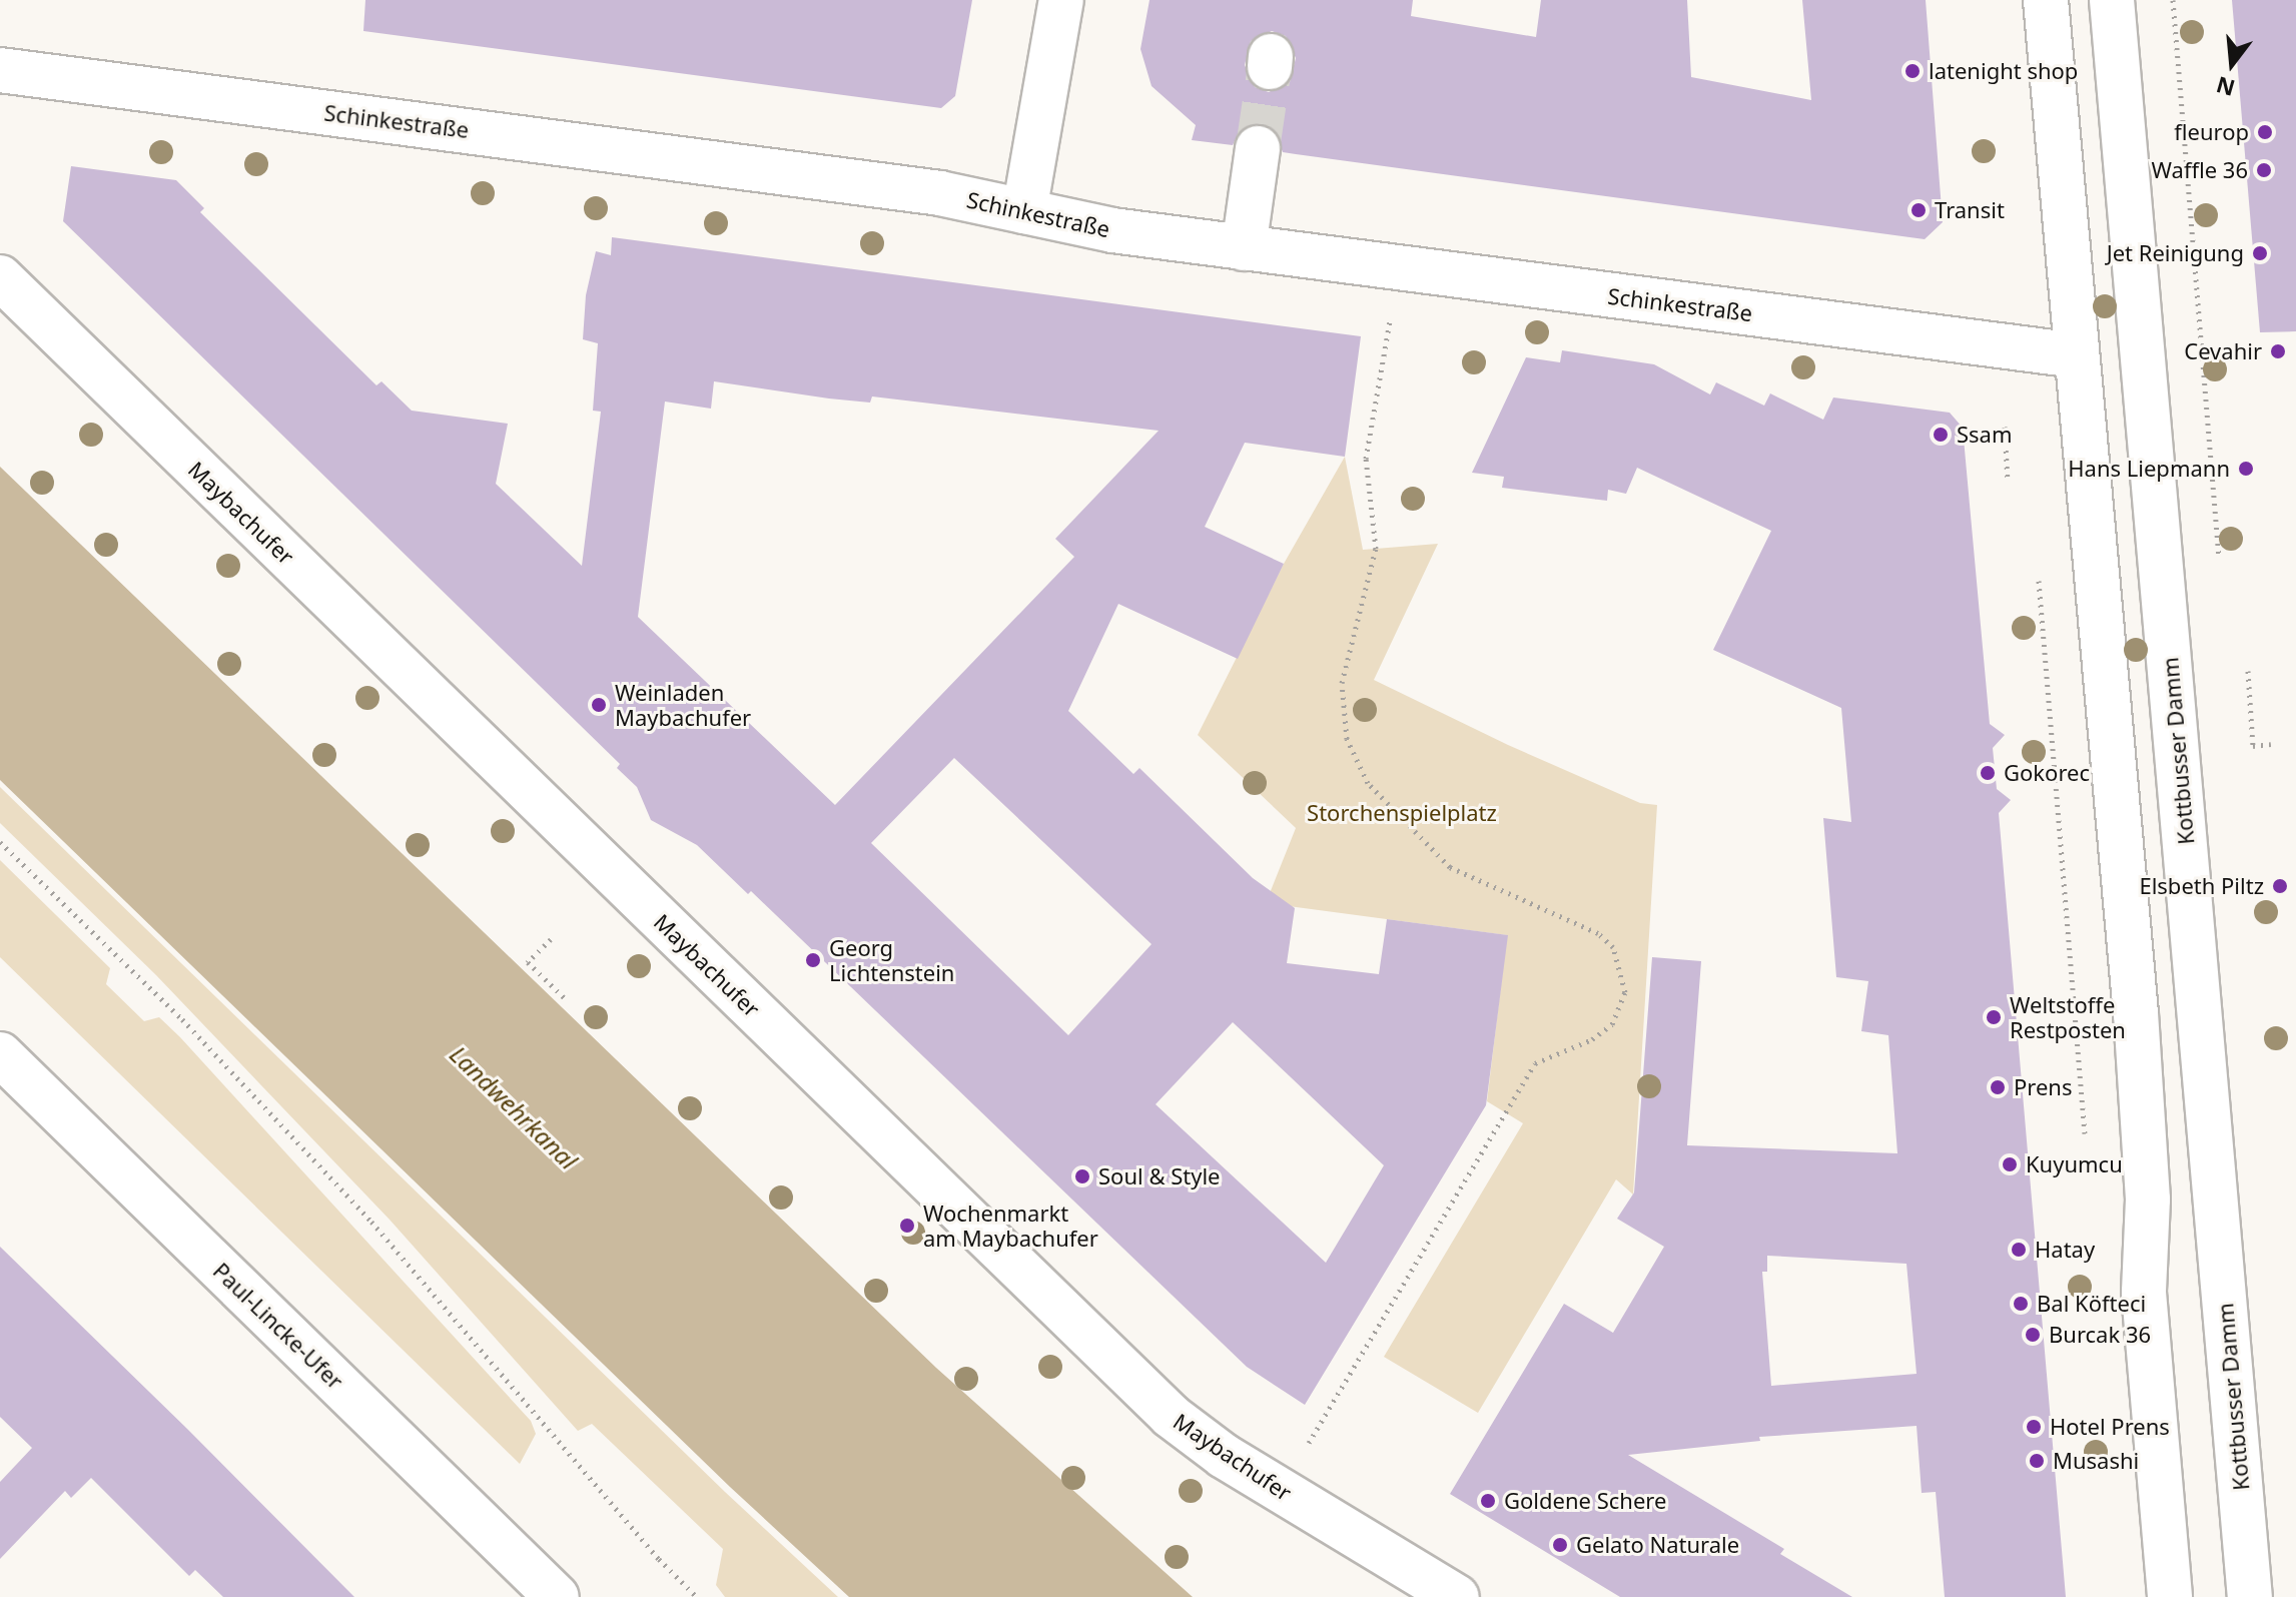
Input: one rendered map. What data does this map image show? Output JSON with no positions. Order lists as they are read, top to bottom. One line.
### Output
{"streets":{"street":["Schinkestraße","Maybachufer","Kottbusser Damm","Paul-Lincke-Ufer"]},"water":["Landwehrkanal"],"parks":["Storchenspielplatz"],"places":["latenight shop","fleurop","Waffle 36","Transit","Jet Reinigung","Cevahir","Ssam","Hans Liepmann","Weinladen Maybachufer","Gokorec","Elsbeth Piltz","Georg Lichtenstein","Weltstoffe Restposten","Prens","Kuyumcu","Soul & Style","Wochenmarkt am Maybachufer","Hatay","Bal Köfteci","Burcak 36","Hotel Prens","Musashi","Goldene Schere","Gelato Naturale"],"north":"bottom"}
